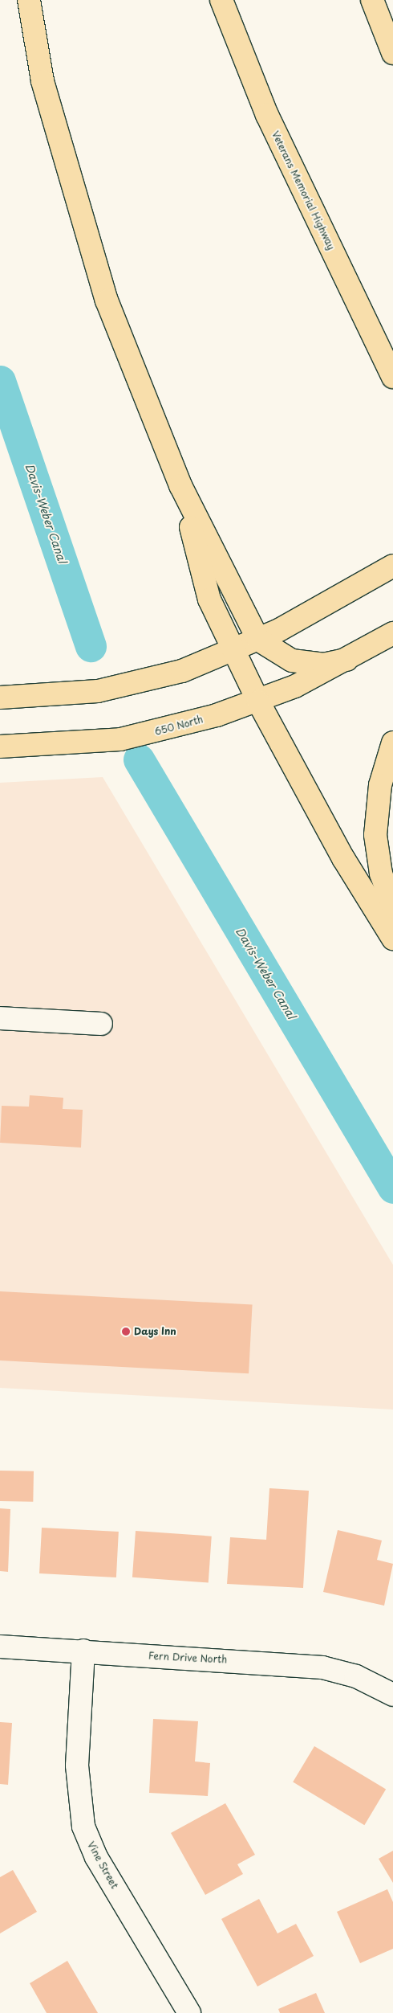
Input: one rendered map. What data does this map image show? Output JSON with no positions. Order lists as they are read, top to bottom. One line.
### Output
{"streets":{"main road":["Veterans Memorial Highway","650 North"],"street":["Fern Drive North","Vine Street"]},"crossings":[["Fern Drive North","Vine Street"]],"water":["Davis-Weber Canal"],"places":["Days Inn"]}
